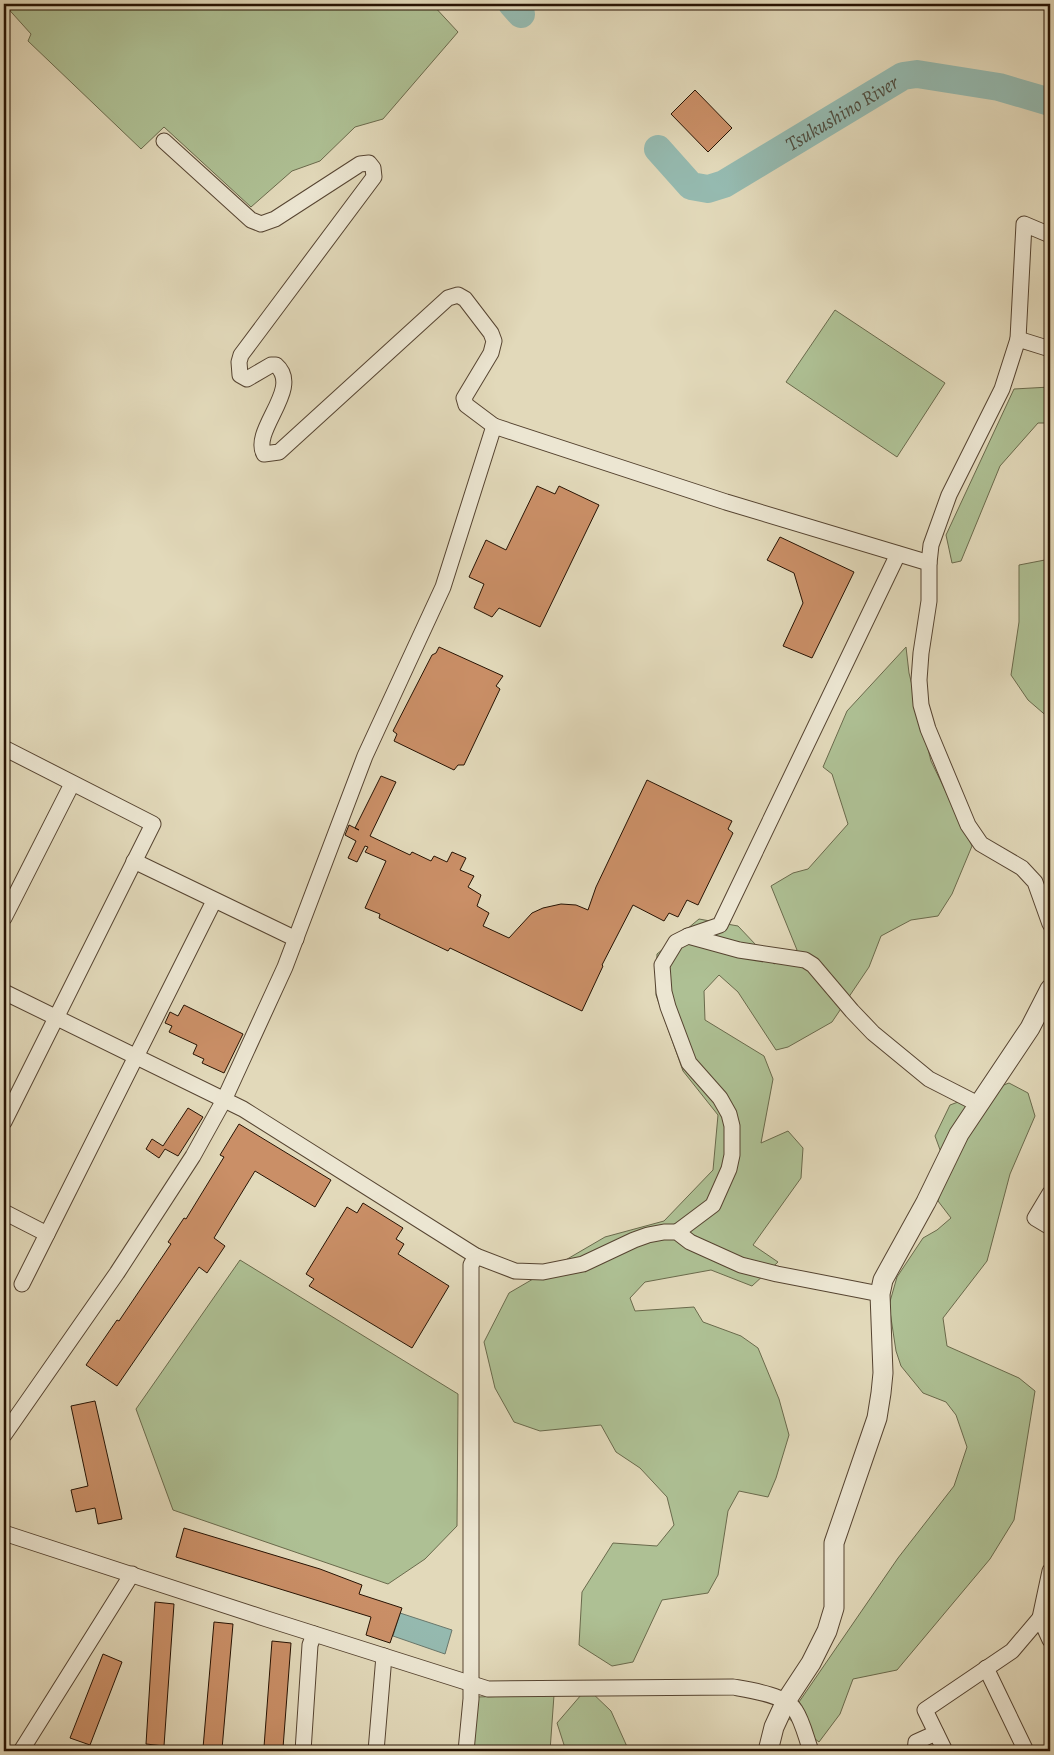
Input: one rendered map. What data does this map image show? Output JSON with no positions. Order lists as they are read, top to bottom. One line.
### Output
{"water":["Tsukushino River"]}
